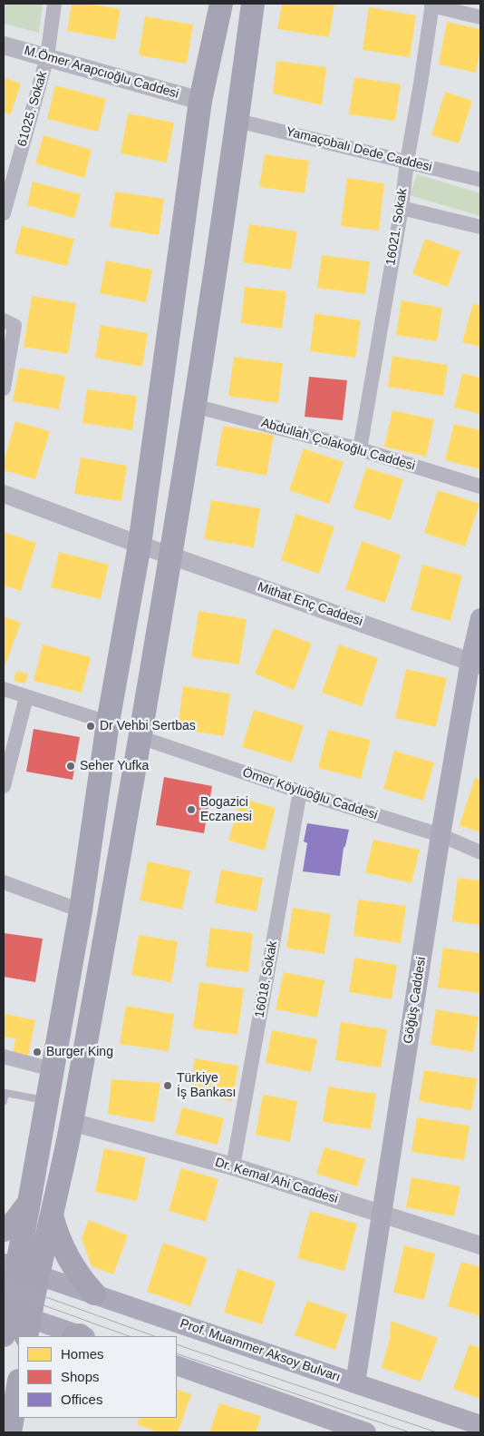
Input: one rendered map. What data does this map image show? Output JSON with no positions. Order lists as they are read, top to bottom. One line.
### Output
{"streets":{"main road":["Göğüş Caddesi","Prof. Muammer Aksoy Bulvarı"],"street":["M.Ömer Arapcıoğlu Caddesi","61025. Sokak","Yamaçobalı Dede Caddesi","16021. Sokak","Abdullah Çolakoğlu Caddesi","Mithat Enç Caddesi","Ömer Köylüoğlu Caddesi","16018. Sokak","Dr. Kemal Ahi Caddesi"]},"crossings":[["M.Ömer Arapcıoğlu Caddesi","61025. Sokak"],["Yamaçobalı Dede Caddesi","16021. Sokak"],["16021. Sokak","Abdullah Çolakoğlu Caddesi"],["Mithat Enç Caddesi","Göğüş Caddesi"],["Ömer Köylüoğlu Caddesi","16018. Sokak"],["Ömer Köylüoğlu Caddesi","Göğüş Caddesi"],["16018. Sokak","Dr. Kemal Ahi Caddesi"],["Göğüş Caddesi","Dr. Kemal Ahi Caddesi"],["Göğüş Caddesi","Prof. Muammer Aksoy Bulvarı"]],"places":["Dr Vehbi Sertbas","Seher Yufka","Bogazici Eczanesi","Burger King","Türkiye İş Bankası"],"legend":["Homes","Shops","Offices"]}
